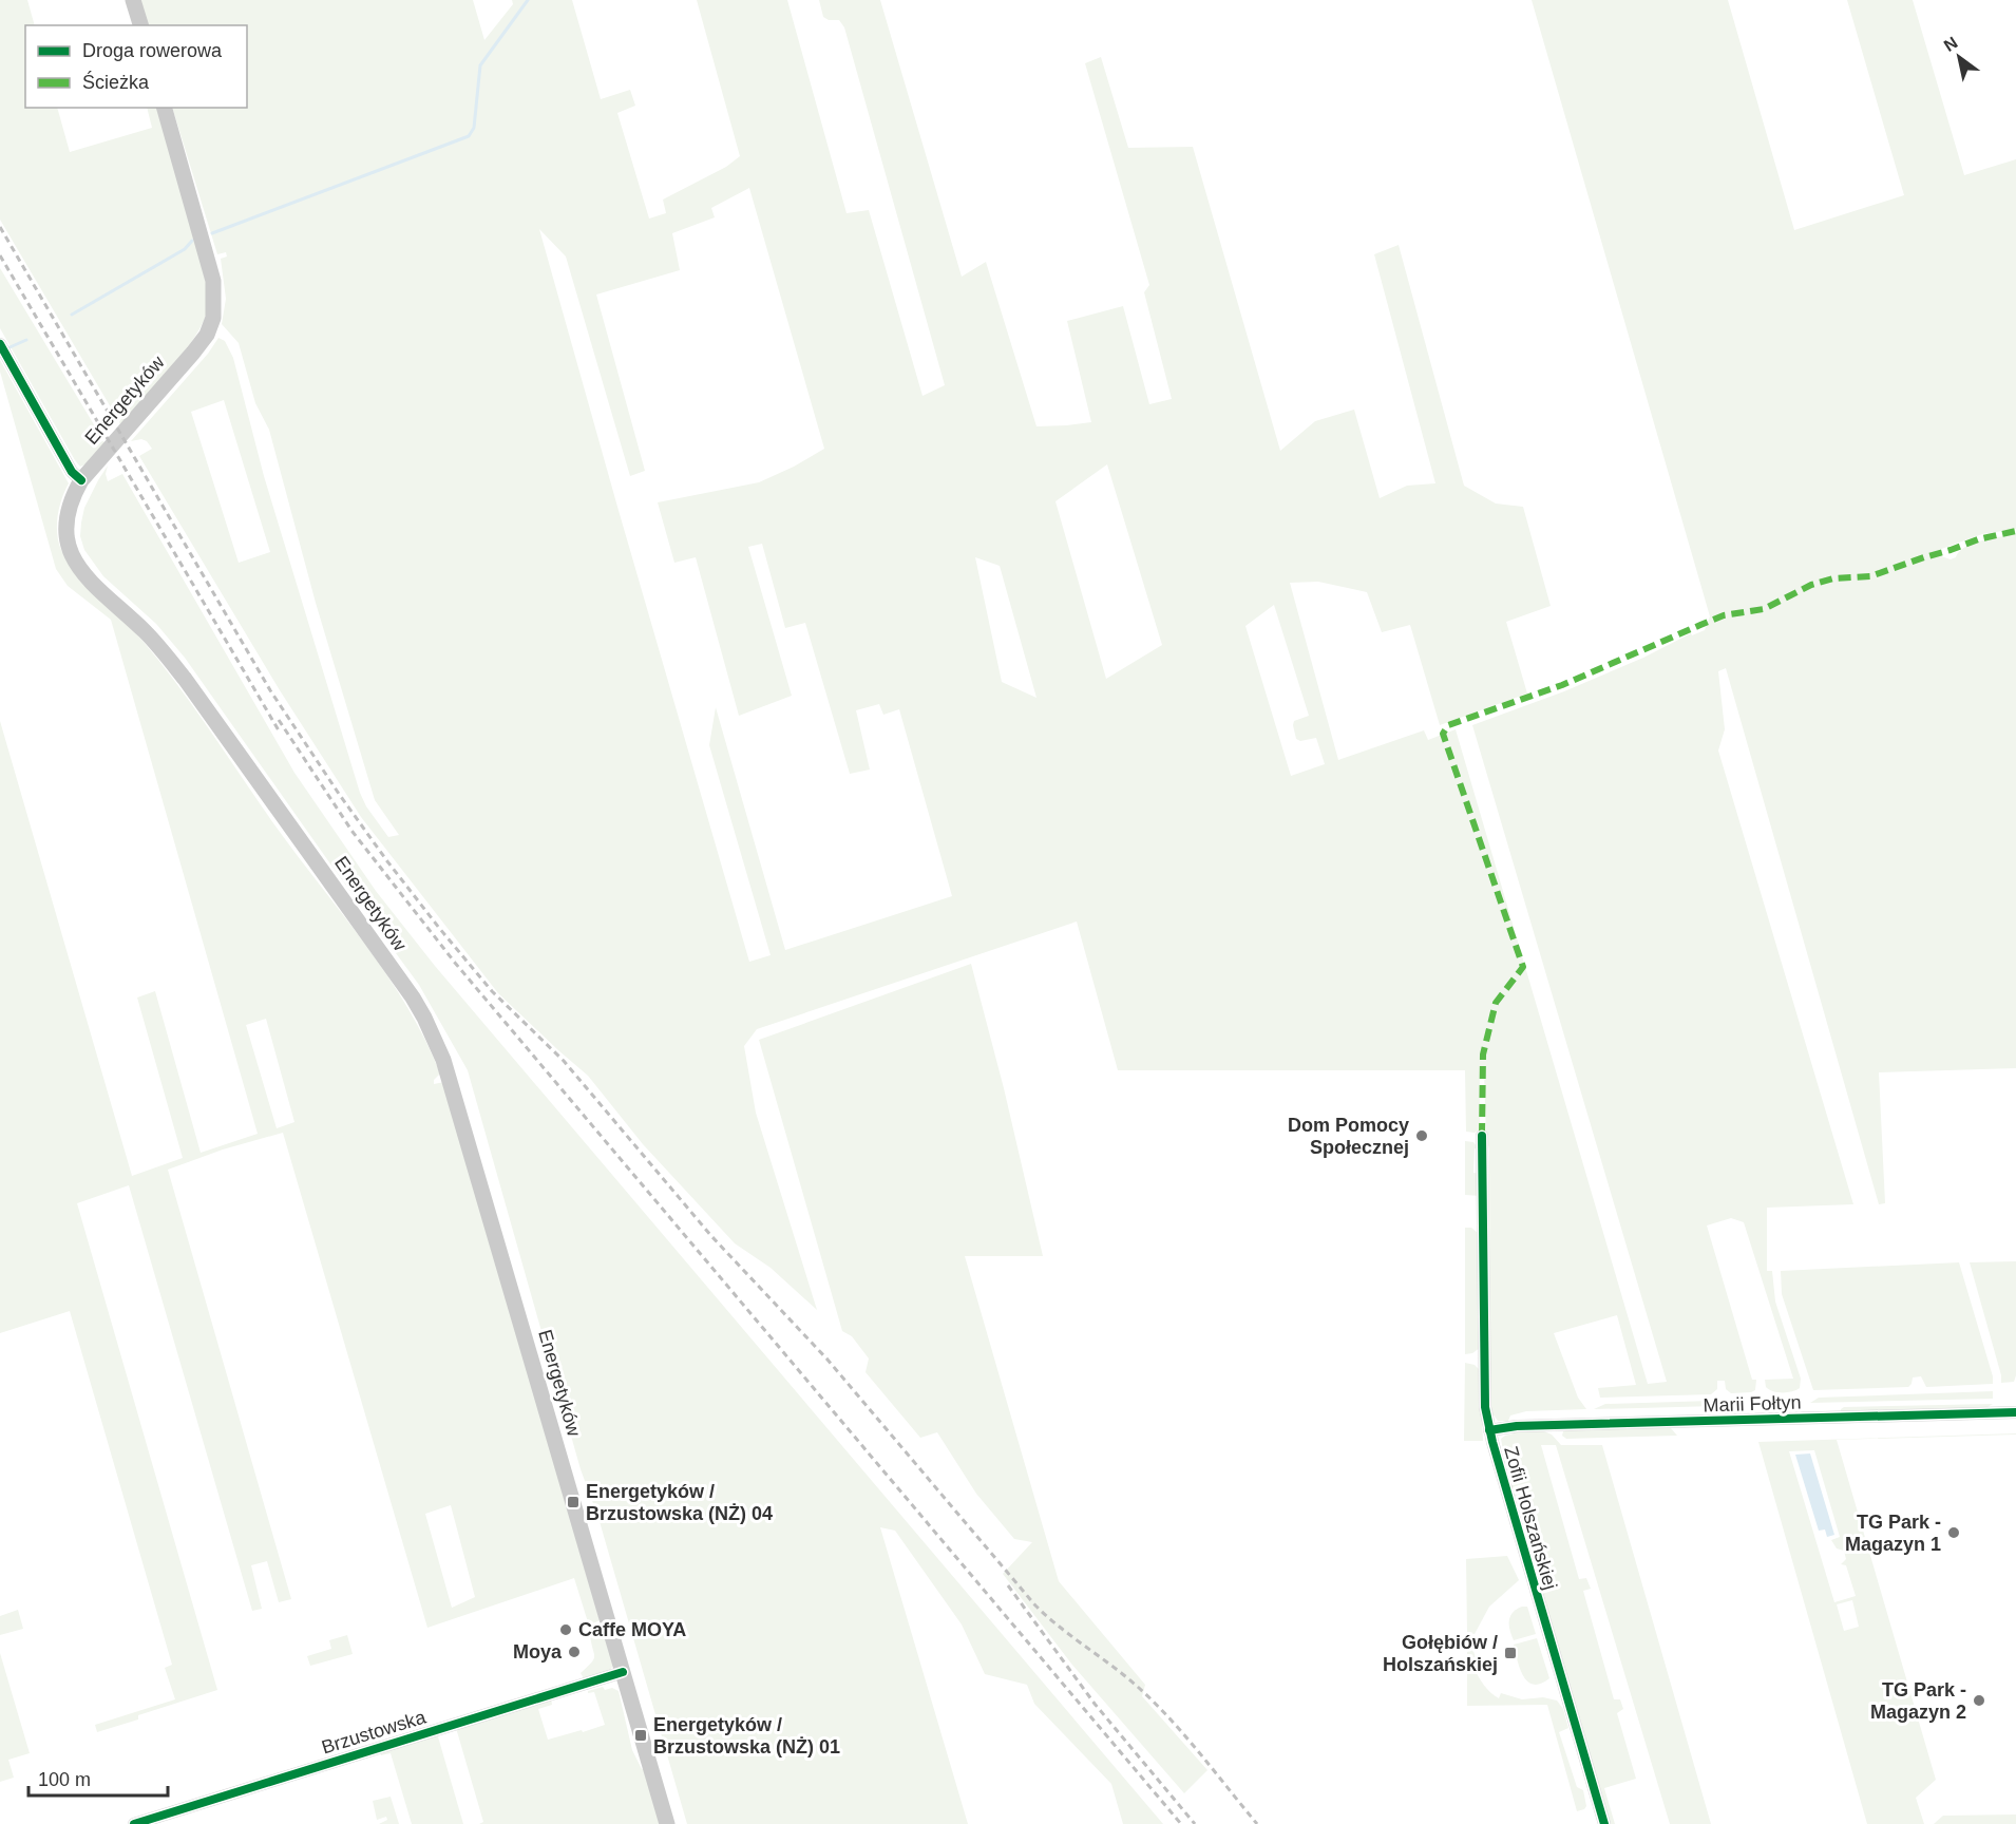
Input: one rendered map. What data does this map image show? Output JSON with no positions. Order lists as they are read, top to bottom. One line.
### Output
{"streets":{"main road":["Energetyków"],"street":["Marii Fołtyn","Zofii Holszańskiej","Brzustowska"]},"crossings":[["Energetyków","Brzustowska"],["Marii Fołtyn","Zofii Holszańskiej"]],"places":{"other":["Dom Pomocy Społecznej","TG Park - Magazyn 1","Caffe MOYA","Moya","TG Park - Magazyn 2"],"transit":["Energetyków / Brzustowska (NŻ) 04","Gołębiów / Holszańskiej","Energetyków / Brzustowska (NŻ) 01"]},"legend":["Droga rowerowa","Ścieżka"],"scale_bar":"100 m","north":"top left"}
